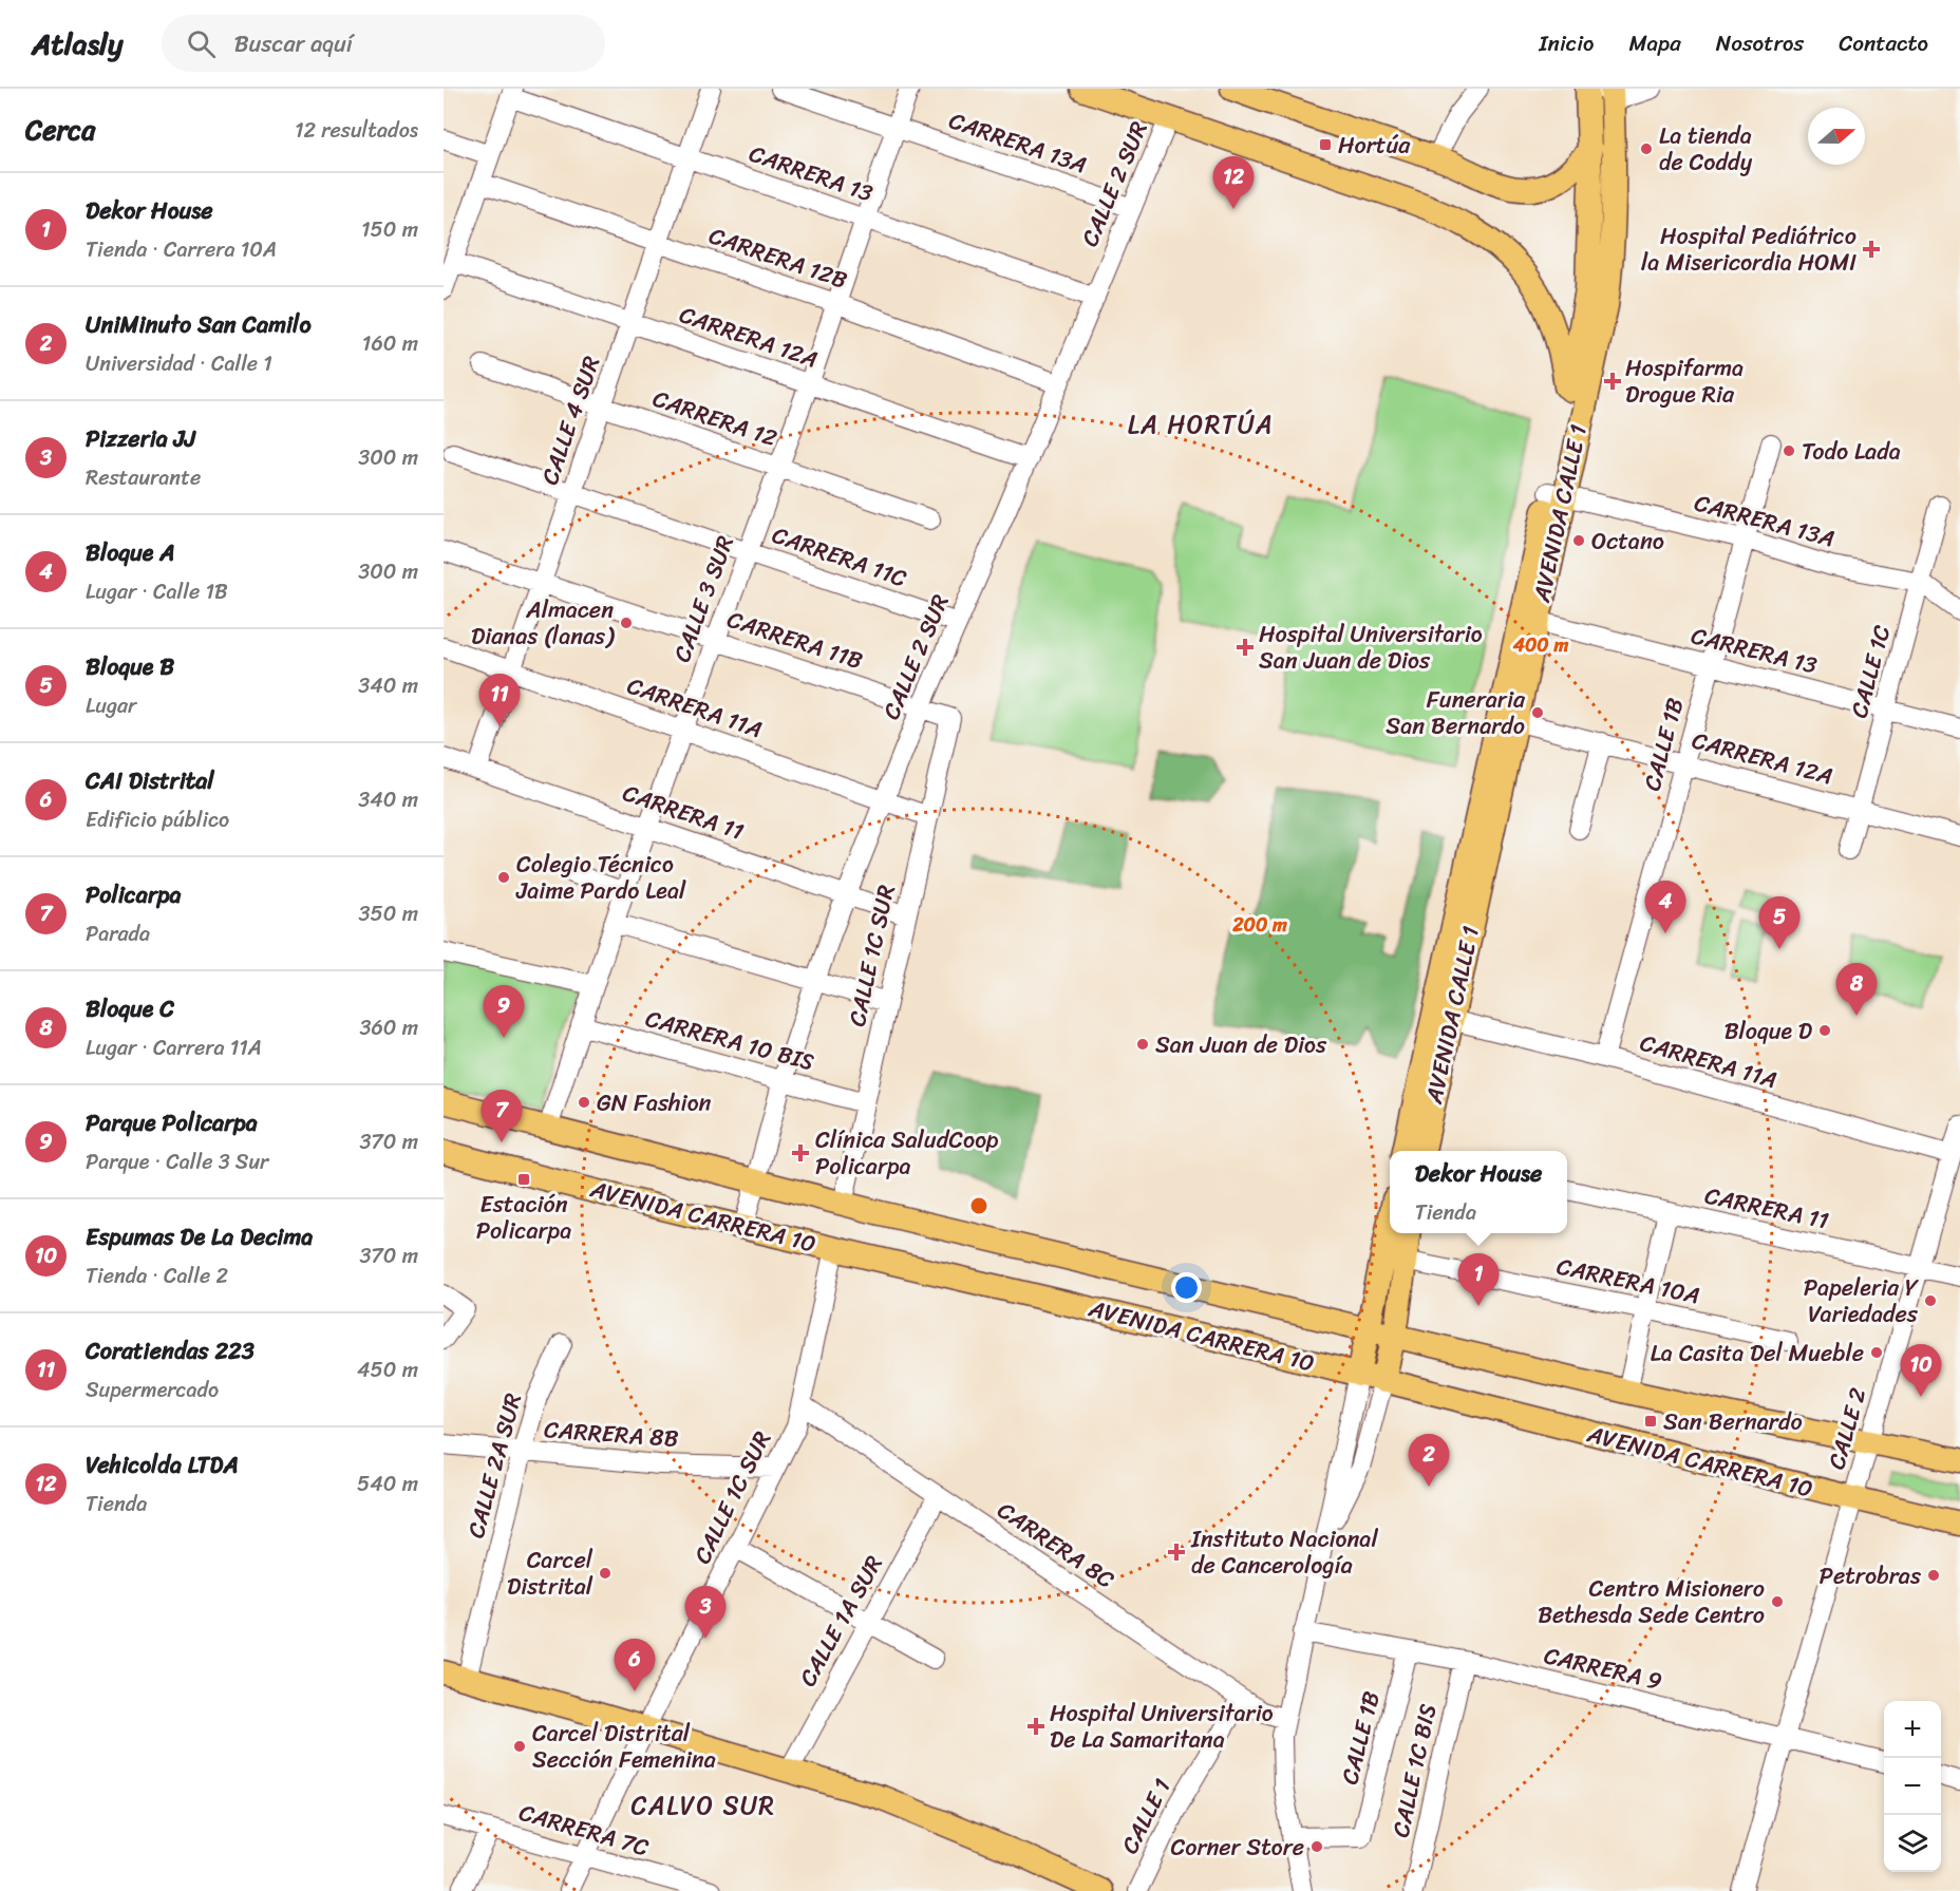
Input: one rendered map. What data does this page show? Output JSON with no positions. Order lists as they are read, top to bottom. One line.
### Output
{"streets":{"main road":["AVENIDA CALLE 1","AVENIDA CARRERA 10"],"street":["CARRERA 13A","CARRERA 13","CALLE 2 SUR","CARRERA 12B","CARRERA 12A","CARRERA 12","CALLE 4 SUR","CARRERA 11C","CALLE 3 SUR","CARRERA 11B","CALLE 1C","CARRERA 11A","CALLE 1B","CARRERA 11","CALLE 1C SUR","CARRERA 10 BIS","CARRERA 10A","CALLE 2","CARRERA 8B","CALLE 2A SUR","CARRERA 8C","CALLE 1A SUR","CARRERA 9","CALLE 1C BIS","CALLE 1","CARRERA 7C"]},"crossings":[["CARRERA 13A","CALLE 2 SUR"],["CARRERA 13A","AVENIDA CALLE 1"],["CARRERA 13A","CALLE 3 SUR"],["CARRERA 13A","CALLE 1C"],["CARRERA 13A","CALLE 1B"],["CARRERA 13","CALLE 2 SUR"],["CARRERA 13","CALLE 4 SUR"],["CARRERA 13","AVENIDA CALLE 1"],["CARRERA 13","CALLE 3 SUR"],["CARRERA 13","CALLE 1C"],["CARRERA 13","CALLE 1B"],["CALLE 2 SUR","CARRERA 12B"],["CALLE 2 SUR","CARRERA 12A"],["CALLE 2 SUR","CARRERA 11C"],["CALLE 2 SUR","CARRERA 11B"],["CALLE 2 SUR","CARRERA 11A"],["CALLE 2 SUR","CARRERA 11"],["CALLE 2 SUR","CARRERA 10 BIS"],["CALLE 2 SUR","AVENIDA CARRERA 10"],["CARRERA 12B","CALLE 4 SUR"],["CARRERA 12B","CALLE 3 SUR"],["CARRERA 12A","CALLE 4 SUR"],["CARRERA 12A","AVENIDA CALLE 1"],["CARRERA 12A","CALLE 3 SUR"],["CARRERA 12A","CALLE 1C"],["CARRERA 12A","CALLE 1B"],["CARRERA 12","CALLE 4 SUR"],["CARRERA 12","CALLE 3 SUR"],["CALLE 4 SUR","CARRERA 11C"],["CALLE 4 SUR","CARRERA 11B"],["CALLE 4 SUR","CARRERA 11A"],["CALLE 4 SUR","CARRERA 11"],["AVENIDA CALLE 1","CARRERA 11A"],["CARRERA 11C","CALLE 3 SUR"],["CALLE 3 SUR","CARRERA 11B"],["CALLE 3 SUR","CARRERA 11A"],["CALLE 3 SUR","CARRERA 11"],["CALLE 3 SUR","CARRERA 10 BIS"],["CALLE 3 SUR","AVENIDA CARRERA 10"],["CARRERA 11B","CALLE 1C SUR"],["CARRERA 11A","CALLE 1B"],["CARRERA 11A","CALLE 1C SUR"],["CARRERA 11A","CALLE 2"],["CALLE 1B","CARRERA 9"],["CARRERA 11","CALLE 1C SUR"],["CARRERA 11","CALLE 2"],["CALLE 1C SUR","CARRERA 10 BIS"],["CALLE 1C SUR","AVENIDA CARRERA 10"],["CALLE 1C SUR","CARRERA 8B"],["CALLE 1C SUR","CARRERA 8C"],["CALLE 1C SUR","CARRERA 7C"],["AVENIDA CARRERA 10","CALLE 2"],["CALLE 2","CARRERA 9"],["CARRERA 8B","CALLE 2A SUR"],["CARRERA 8C","CALLE 1A SUR"],["CARRERA 8C","CALLE 1"],["CARRERA 9","CALLE 1C BIS"]],"districts":["LA HORTÚA","CALVO SUR"],"places":{"transit":["Hortúa","Estación Policarpa","San Bernardo"],"other":["La tienda de Coddy","Todo Lada","Octano","Almacen Dianas (lanas)","Funeraria San Bernardo","Colegio Técnico Jaime Pardo Leal","Bloque D","San Juan de Dios","GN Fashion","Papeleria Y Variedades","La Casita Del Mueble","Carcel Distrital","Petrobras","Centro Misionero Bethesda Sede Centro","Carcel Distrital Sección Femenina","Corner Store"],"health":["Hospital Pediátrico la Misericordia HOMI","Hospifarma Drogue Ria","Hospital Universitario San Juan de Dios","Clínica SaludCoop Policarpa","Instituto Nacional de Cancerología","Hospital Universitario De La Samaritana"]},"north":"right","page":{"header":"Atlasly","search":"Buscar aquí","nav":["Inicio","Mapa","Nosotros","Contacto"],"heading":["Cerca","12 resultados"],"pins":["12","11","4","5","8","9","7","1","10","2","3","6"],"list":[{"mark":"1","name":"Dekor House","note":"Tienda · Carrera 10A","value":"150 m"},{"mark":"2","name":"UniMinuto San Camilo","note":"Universidad · Calle 1","value":"160 m"},{"mark":"3","name":"Pizzeria JJ","note":"Restaurante","value":"300 m"},{"mark":"4","name":"Bloque A","note":"Lugar · Calle 1B","value":"300 m"},{"mark":"5","name":"Bloque B","note":"Lugar","value":"340 m"},{"mark":"6","name":"CAI Distrital","note":"Edificio público","value":"340 m"},{"mark":"7","name":"Policarpa","note":"Parada","value":"350 m"},{"mark":"8","name":"Bloque C","note":"Lugar · Carrera 11A","value":"360 m"},{"mark":"9","name":"Parque Policarpa","note":"Parque · Calle 3 Sur","value":"370 m"},{"mark":"10","name":"Espumas De La Decima","note":"Tienda · Calle 2","value":"370 m"},{"mark":"11","name":"Coratiendas 223","note":"Supermercado","value":"450 m"},{"mark":"12","name":"Vehicolda LTDA","note":"Tienda","value":"540 m"}],"popup":["Dekor House","Tienda"],"map_buttons":["+","−"]},"rings":["400 m","200 m"]}
